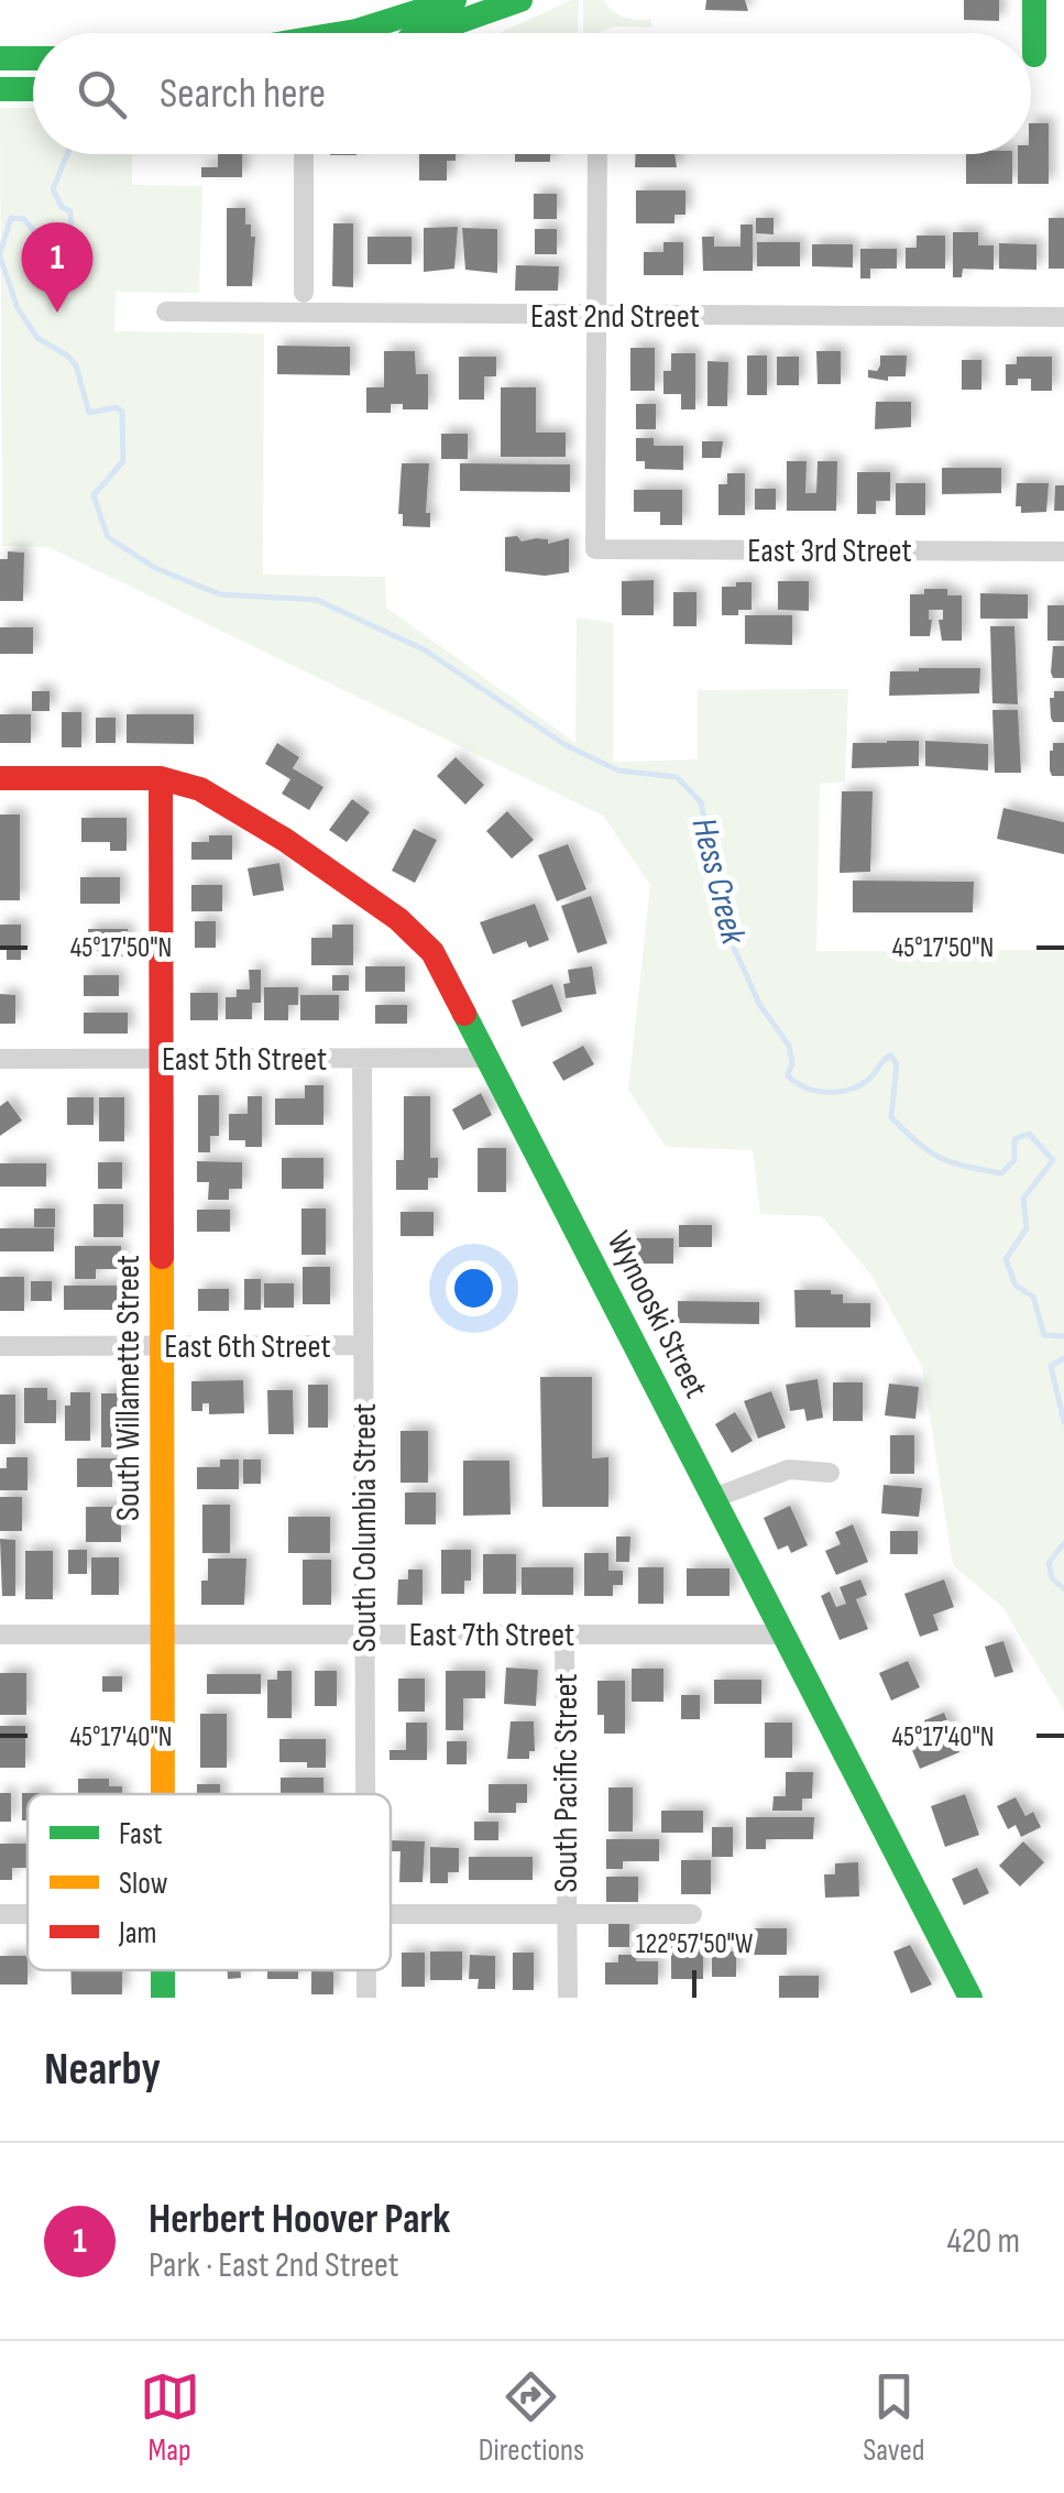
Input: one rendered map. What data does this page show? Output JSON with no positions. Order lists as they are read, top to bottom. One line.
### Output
{"streets":{"main road":["Wynooski Street","South Willamette Street"],"street":["East 2nd Street","East 3rd Street","East 5th Street","East 6th Street","South Columbia Street","East 7th Street","South Pacific Street"]},"crossings":[["East 2nd Street","East 3rd Street"],["East 5th Street","Wynooski Street"],["East 5th Street","South Willamette Street"],["East 5th Street","South Columbia Street"],["Wynooski Street","South Willamette Street"],["Wynooski Street","East 7th Street"],["East 6th Street","South Willamette Street"],["East 6th Street","South Columbia Street"],["South Willamette Street","East 7th Street"],["South Columbia Street","East 7th Street"],["East 7th Street","South Pacific Street"]],"water":["Hess Creek"],"legend":["Fast","Slow","Jam"],"page":{"search":"Search here","pins":"1","heading":"Nearby","list":[{"mark":"1","name":"Herbert Hoover Park","note":"Park · East 2nd Street","value":"420 m"}],"nav":["Map","Directions","Saved"]},"coordinates":["45°17'50\"N","45°17'40\"N","122°57'50\"W"]}
